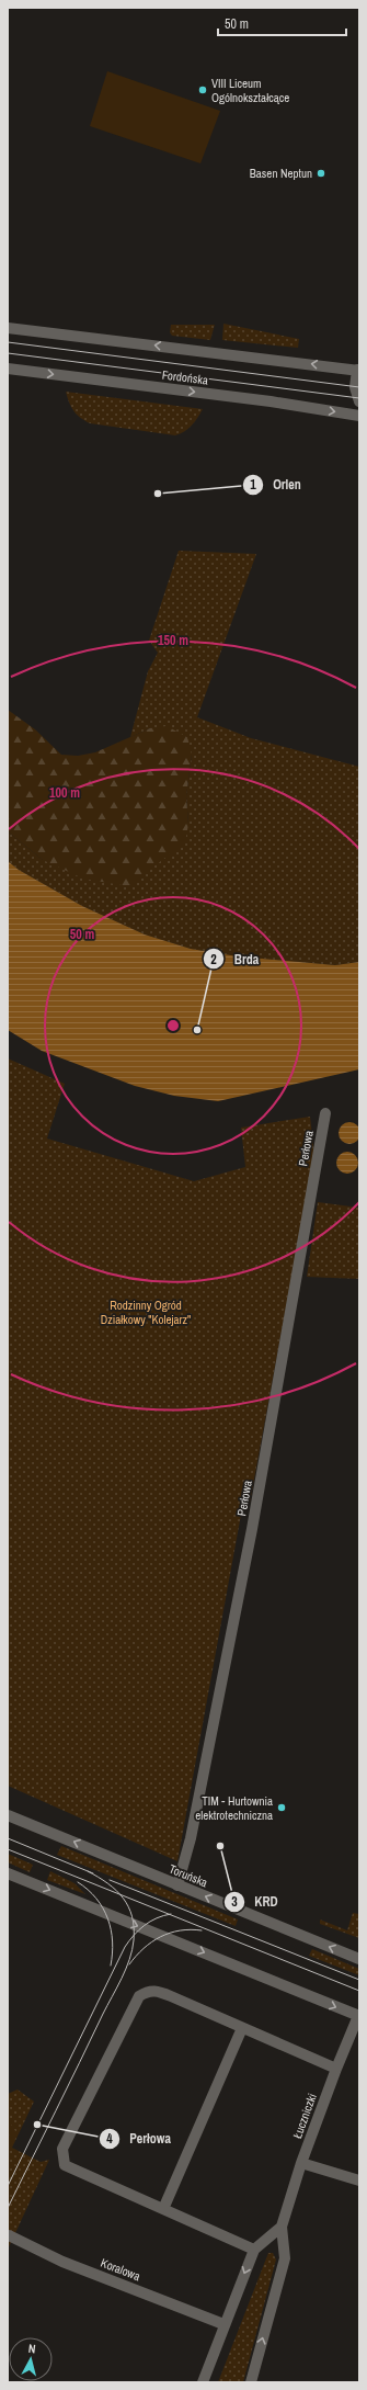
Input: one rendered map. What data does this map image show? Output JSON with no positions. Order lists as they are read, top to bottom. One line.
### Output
{"streets":{"street":["Fordońska","Perłowa","Toruńska","Łuczniczki","Koralowa"]},"crossings":[["Perłowa","Toruńska"]],"parks":["Rodzinny Ogród Działkowy \"Kolejarz\""],"places":["VIII Liceum Ogólnokształcące","Basen Neptun","Orlen","Brda","TIM - Hurtownia elektrotechniczna","KRD","Perłowa"],"scale_bar":"50 m","north":"top","rings":["150 m","100 m","50 m"]}
